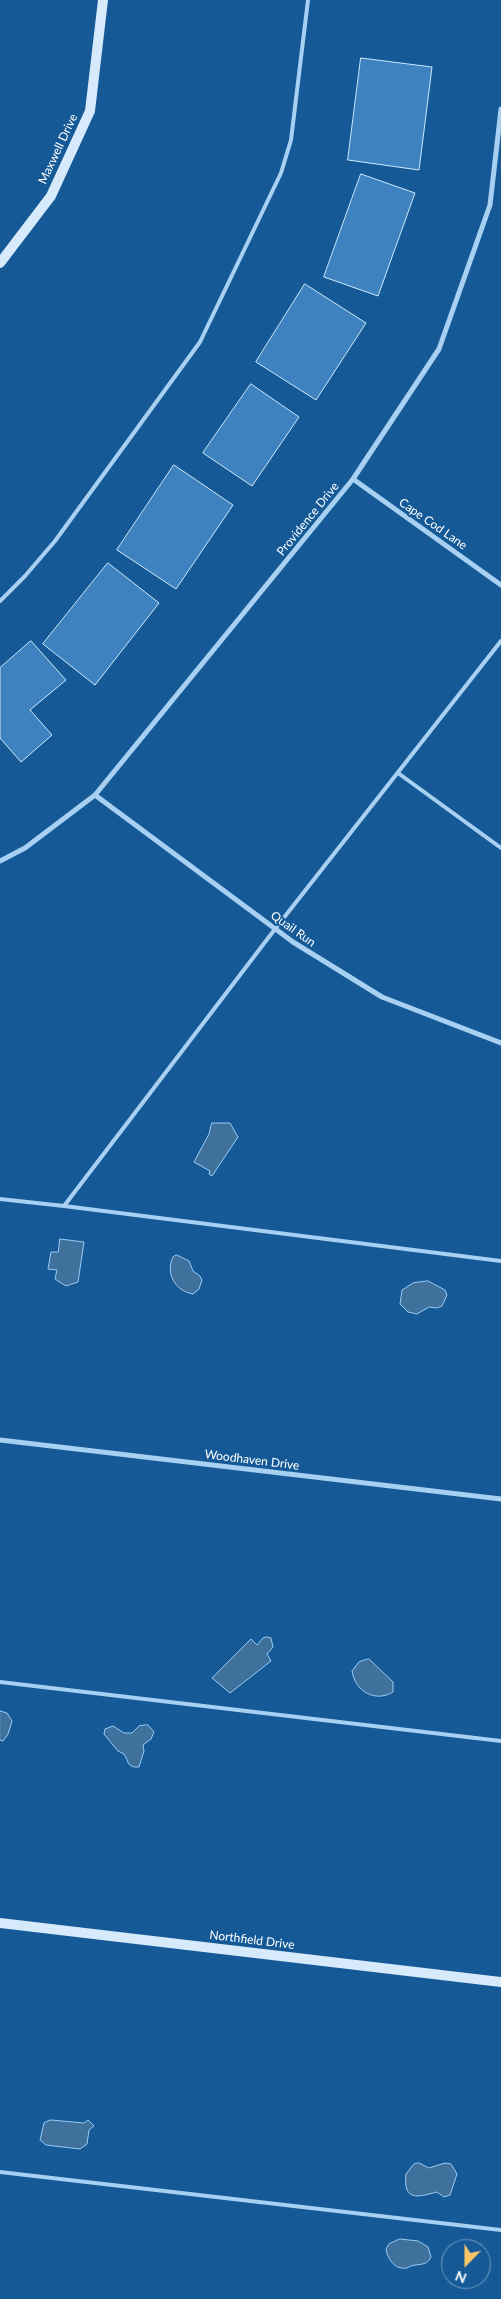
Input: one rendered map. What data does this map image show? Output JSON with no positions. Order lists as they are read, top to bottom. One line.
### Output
{"streets":{"street":["Maxwell Drive","Providence Drive","Cape Cod Lane","Quail Run","Woodhaven Drive","Northfield Drive"]},"crossings":[["Providence Drive","Cape Cod Lane"],["Providence Drive","Quail Run"]],"north":"bottom"}
